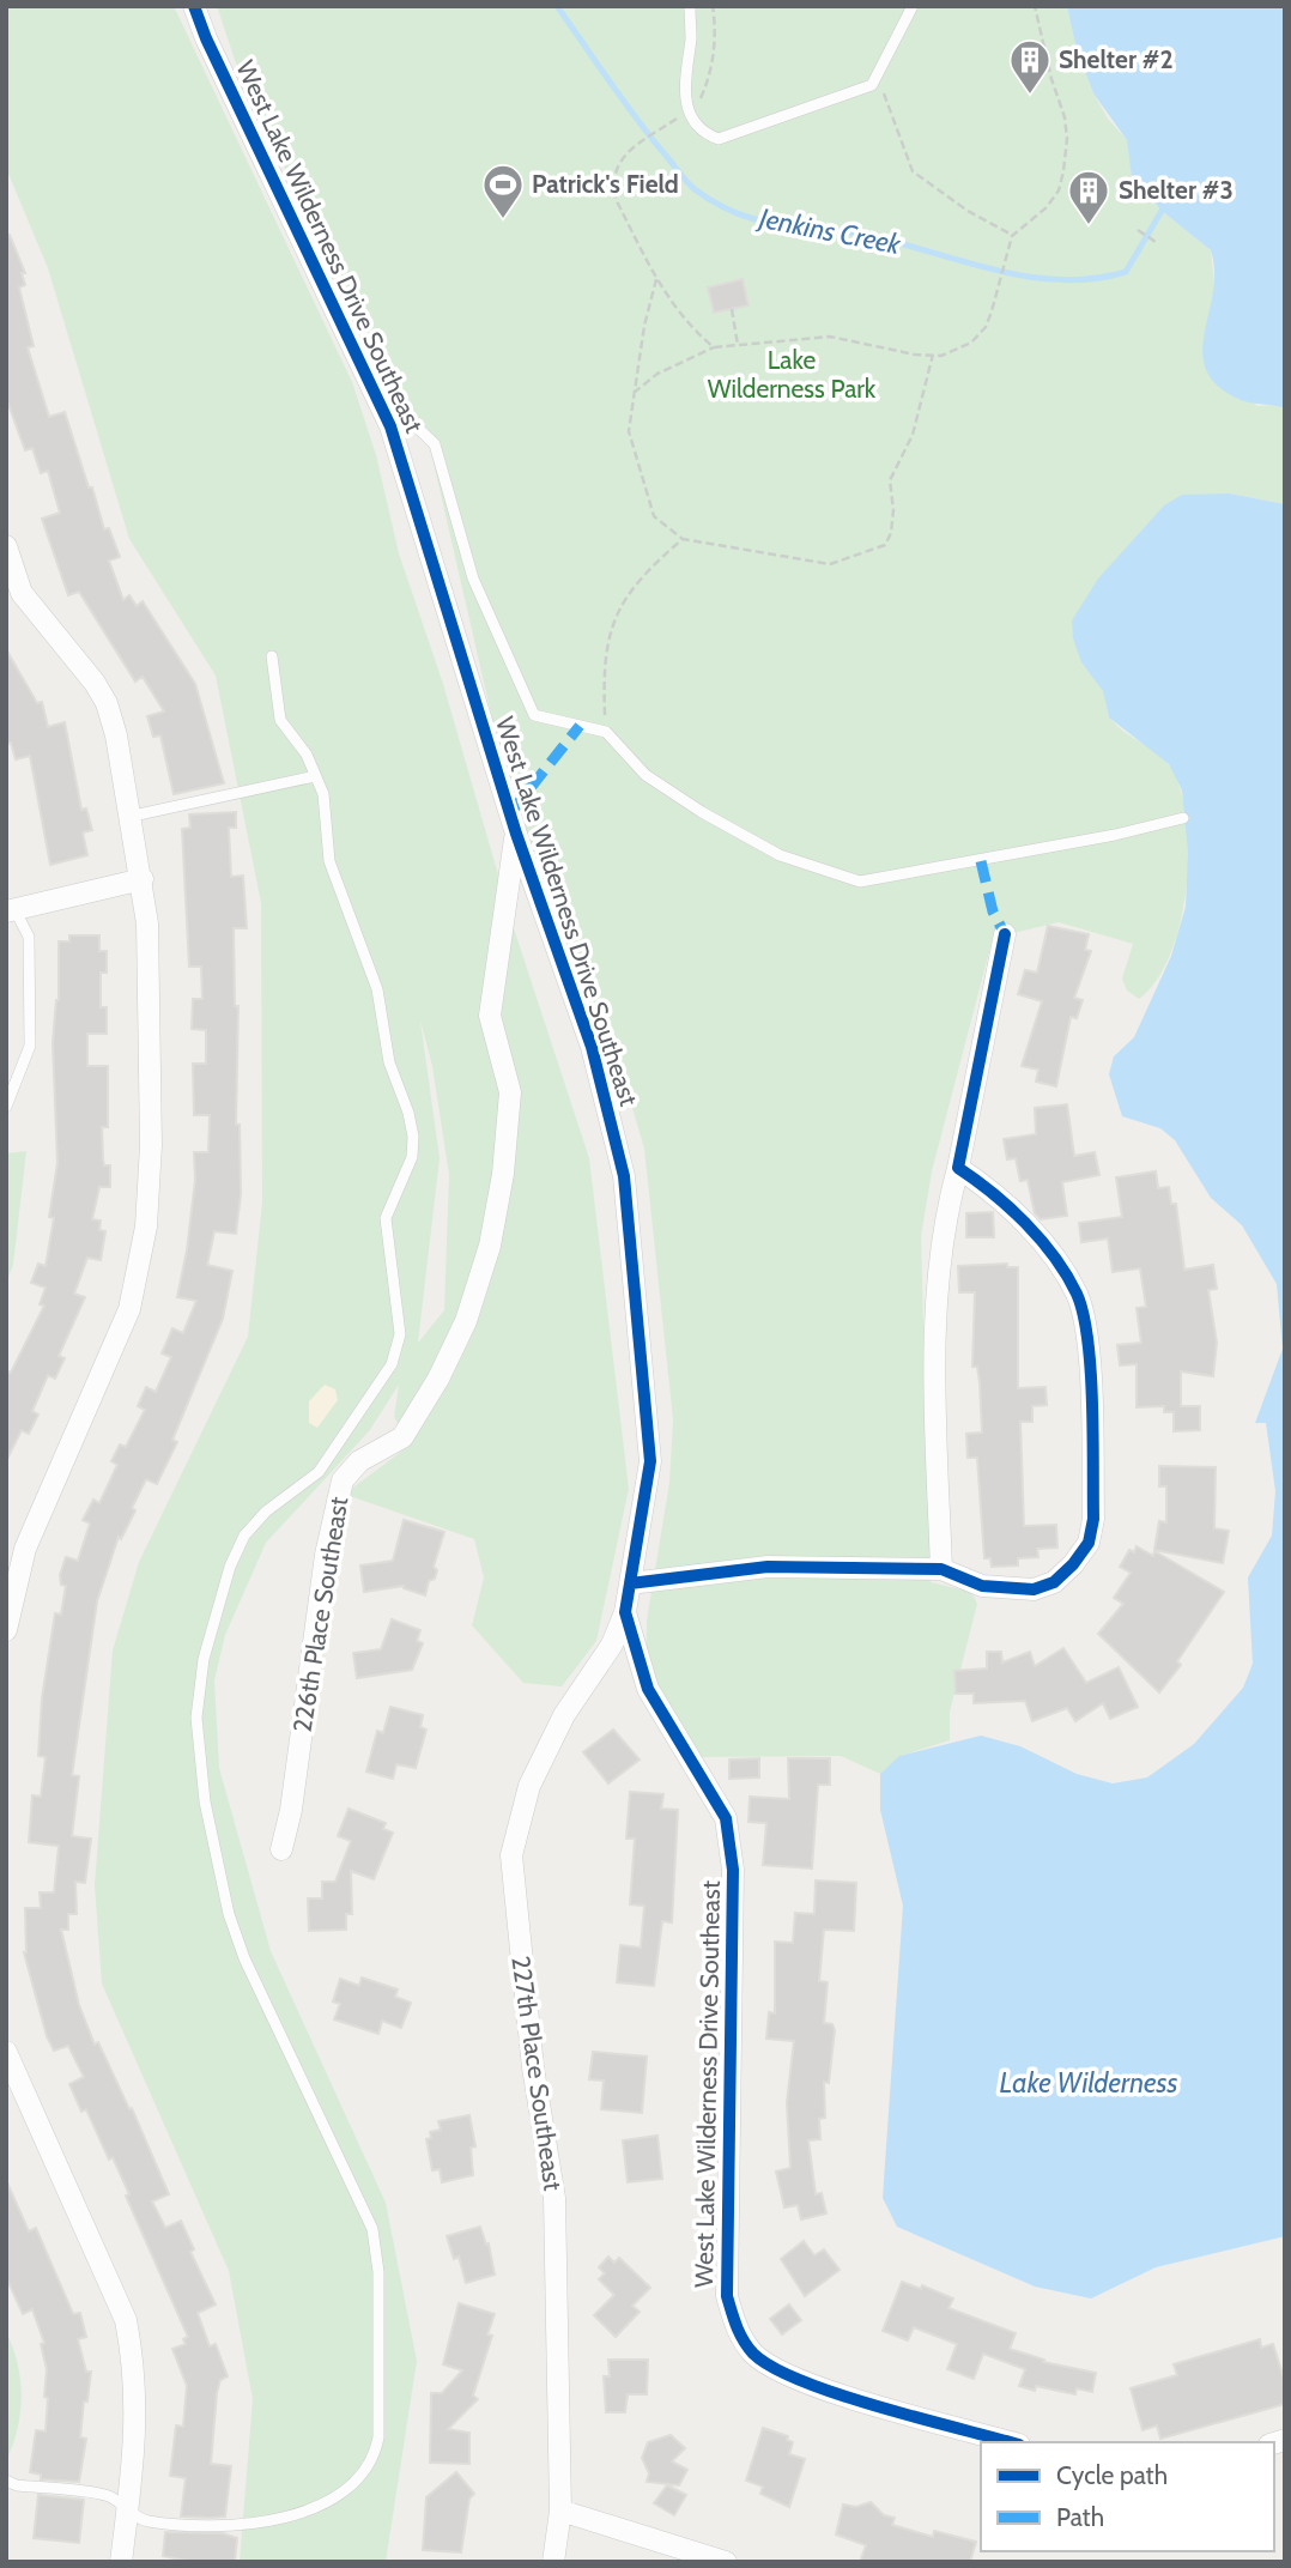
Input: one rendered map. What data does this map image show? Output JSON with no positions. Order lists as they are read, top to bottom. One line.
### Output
{"streets":{"street":["West Lake Wilderness Drive Southeast","226th Place Southeast","227th Place Southeast"]},"crossings":[["West Lake Wilderness Drive Southeast","226th Place Southeast"],["West Lake Wilderness Drive Southeast","227th Place Southeast"]],"water":["Jenkins Creek","Lake Wilderness"],"parks":["Lake Wilderness Park"],"places":{"building":["Shelter #2","Shelter #3"],"sports":["Patrick's Field"]},"legend":["Cycle path","Path"]}
